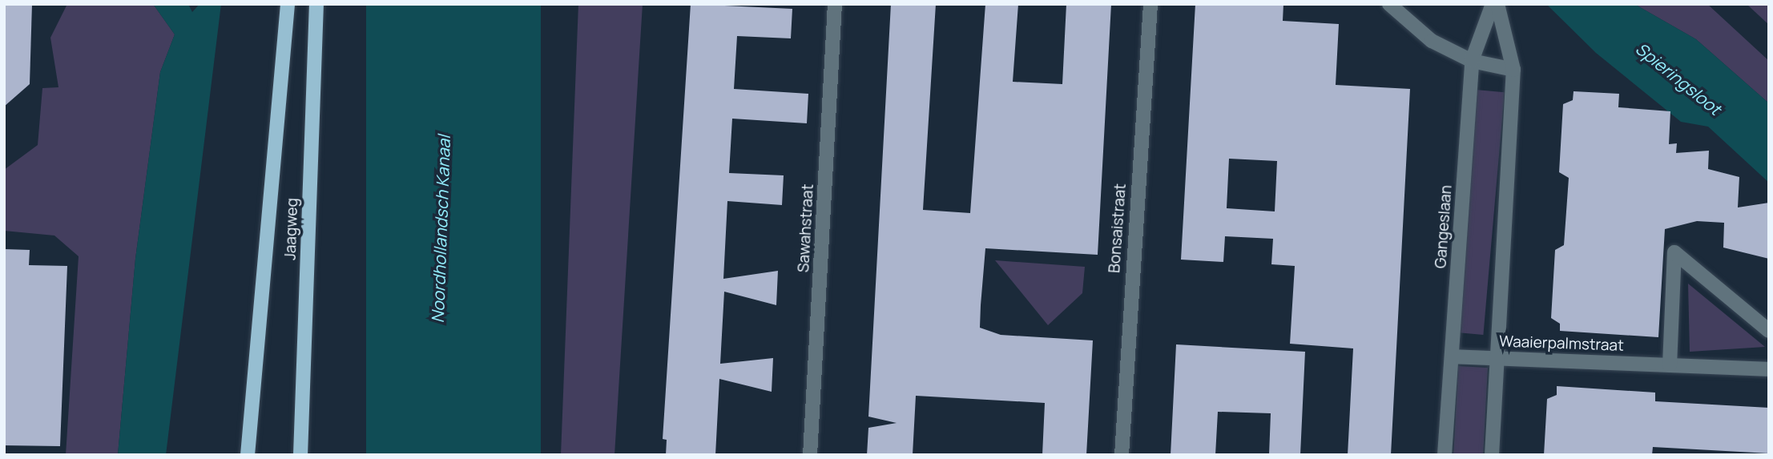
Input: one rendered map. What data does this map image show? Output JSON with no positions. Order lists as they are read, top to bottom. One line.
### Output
{"streets":{"main road":["Jaagweg"],"street":["Gangeslaan","Sawahstraat","Bonsaistraat","Waaierpalmstraat"]},"crossings":[["Gangeslaan","Waaierpalmstraat"]],"water":["Spieringsloot","Noordhollandsch Kanaal"]}
